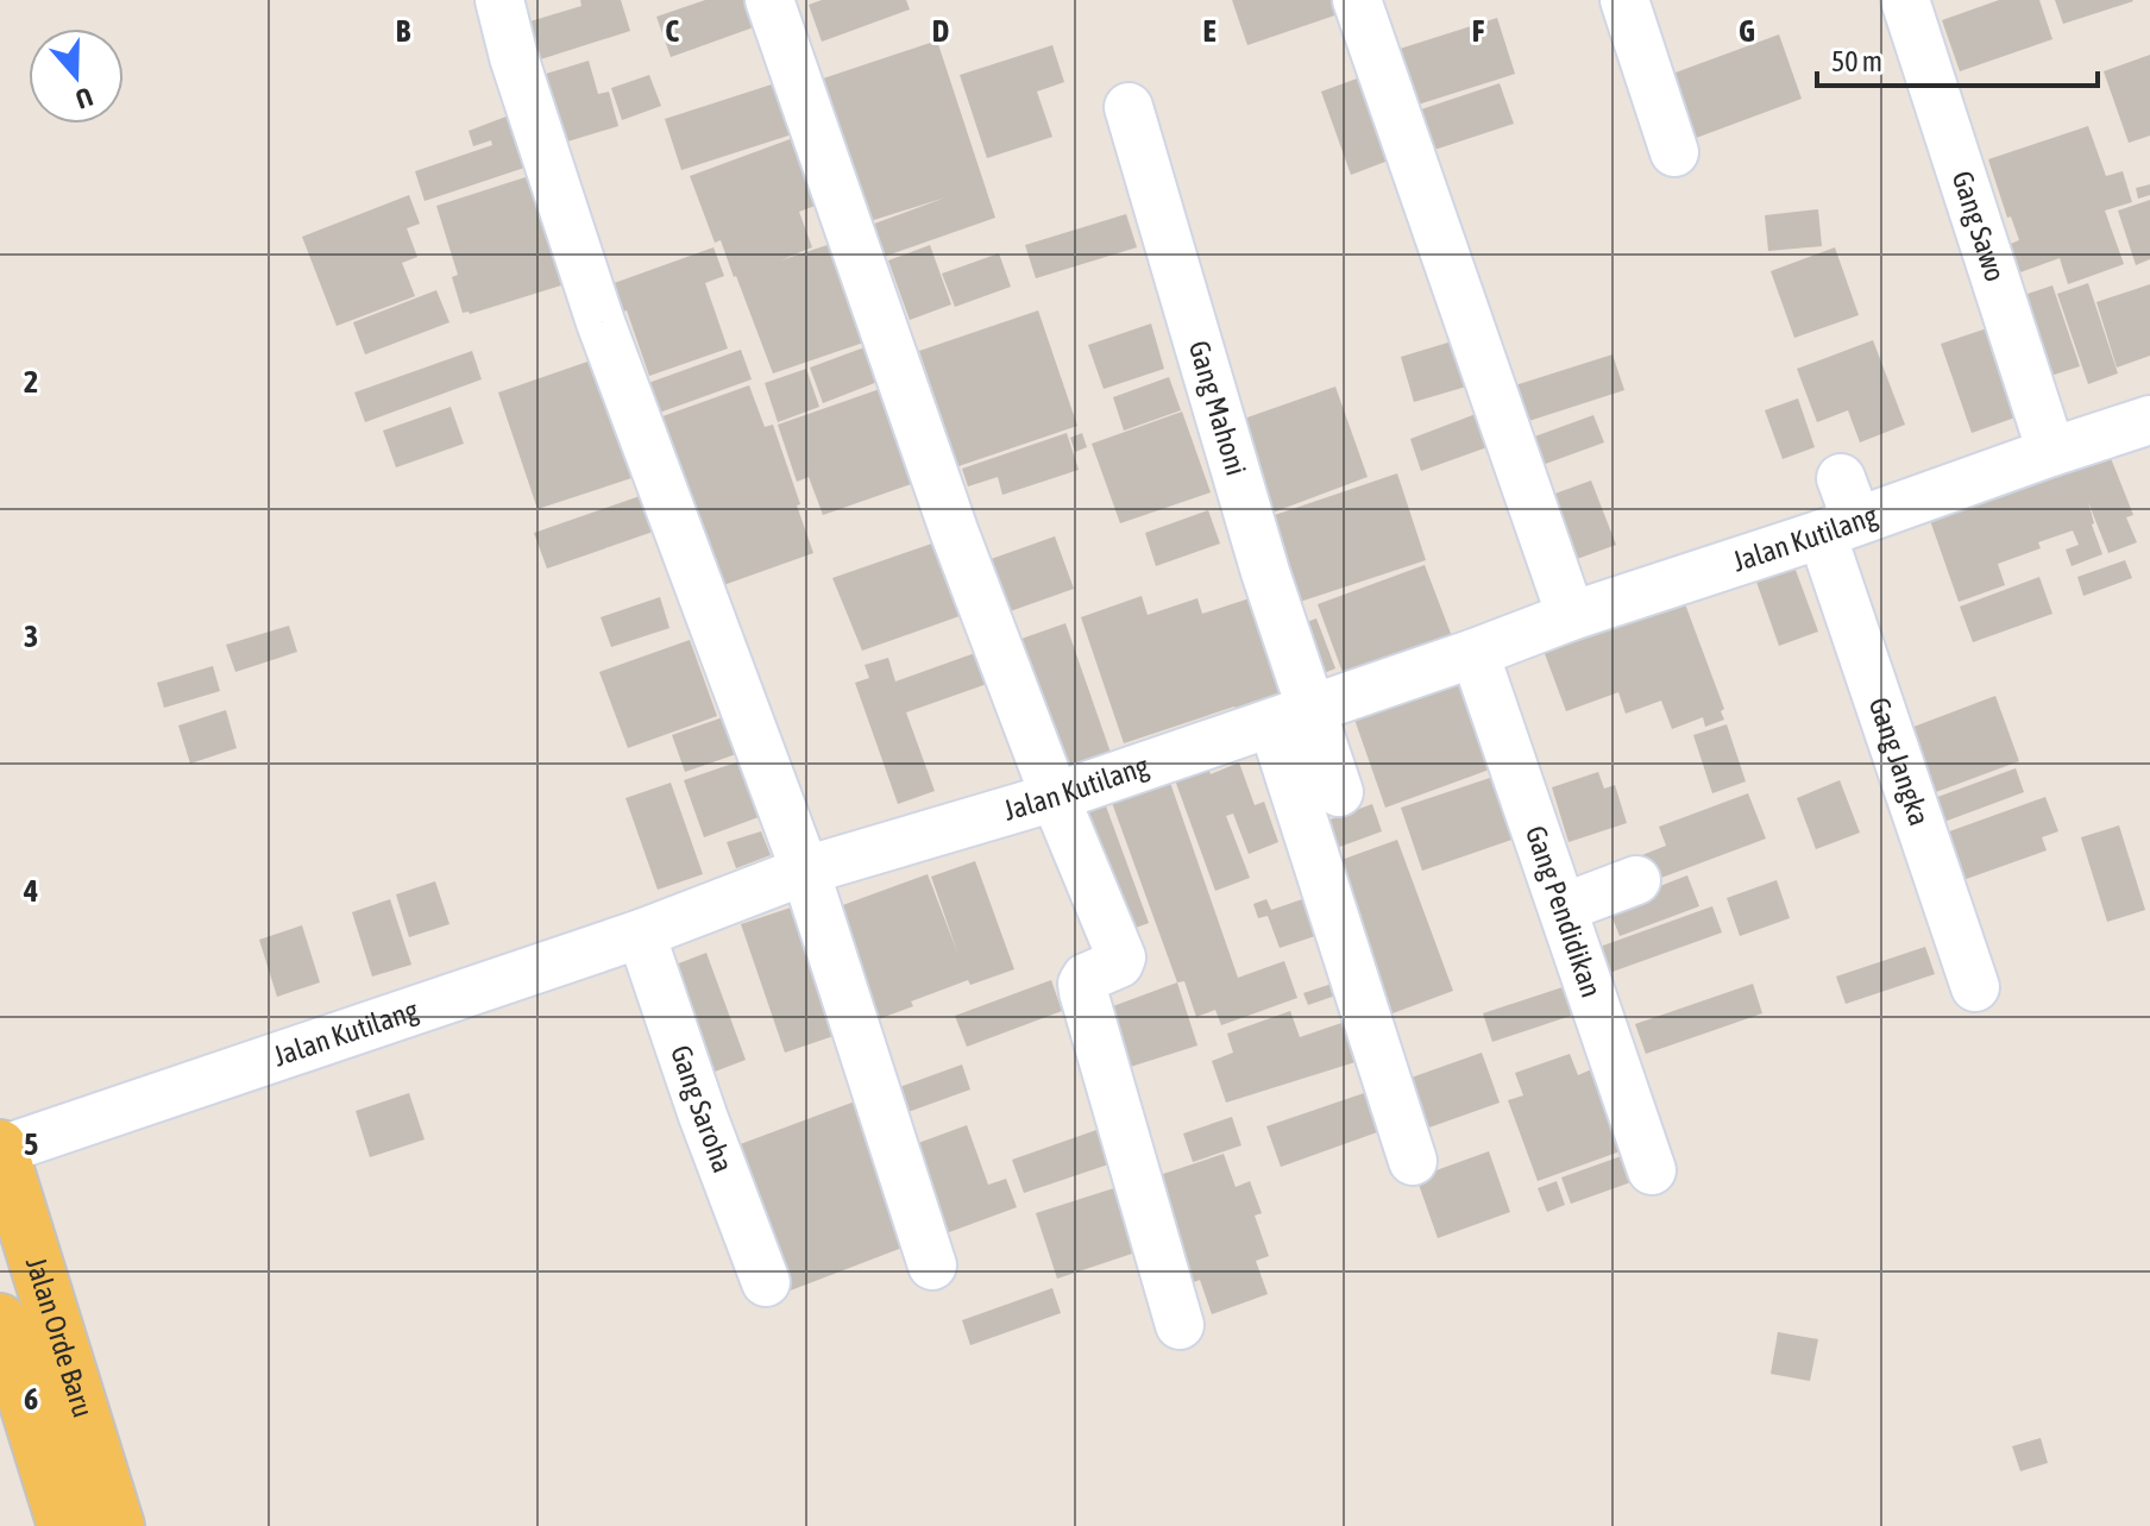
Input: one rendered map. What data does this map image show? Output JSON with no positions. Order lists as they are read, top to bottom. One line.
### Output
{"streets":{"main road":["Jalan Orde Baru"],"street":["Gang Sawo","Gang Mahoni","Jalan Kutilang","Gang Jangka","Gang Pendidikan","Gang Saroha"]},"crossings":[["Gang Sawo","Jalan Kutilang"],["Gang Mahoni","Jalan Kutilang"],["Jalan Kutilang","Gang Jangka"],["Jalan Kutilang","Gang Pendidikan"],["Jalan Kutilang","Gang Saroha"],["Jalan Kutilang","Jalan Orde Baru"]],"scale_bar":"50 m","north":"bottom","grid":{"columns":["B","C","D","E","F","G"],"rows":["2","3","4","5","6"]}}
